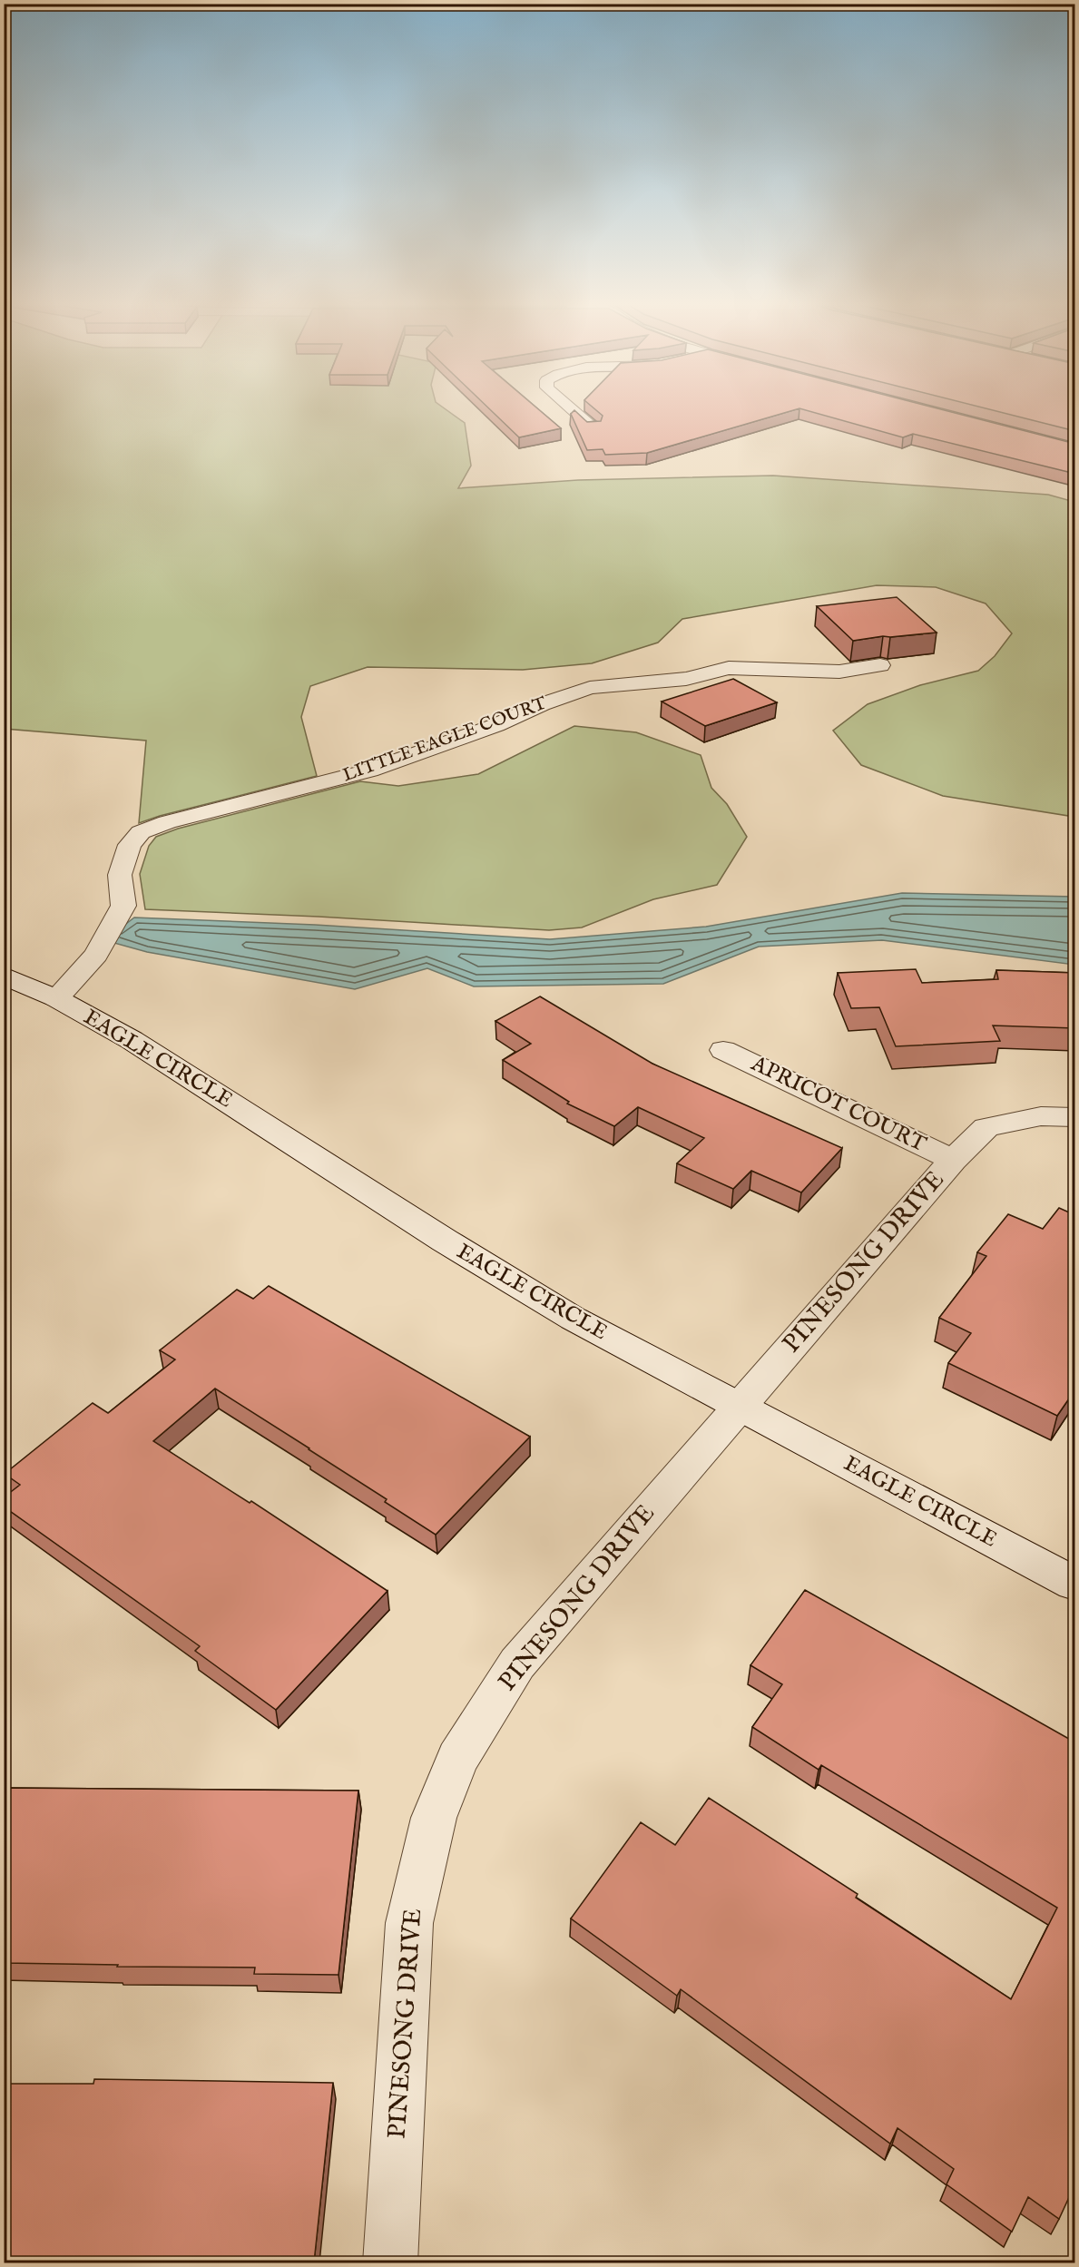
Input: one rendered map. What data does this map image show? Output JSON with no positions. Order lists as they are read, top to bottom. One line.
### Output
{"streets":{"street":["LITTLE EAGLE COURT","EAGLE CIRCLE","APRICOT COURT","PINESONG DRIVE"]},"crossings":[["LITTLE EAGLE COURT","EAGLE CIRCLE"],["EAGLE CIRCLE","PINESONG DRIVE"],["APRICOT COURT","PINESONG DRIVE"]]}
